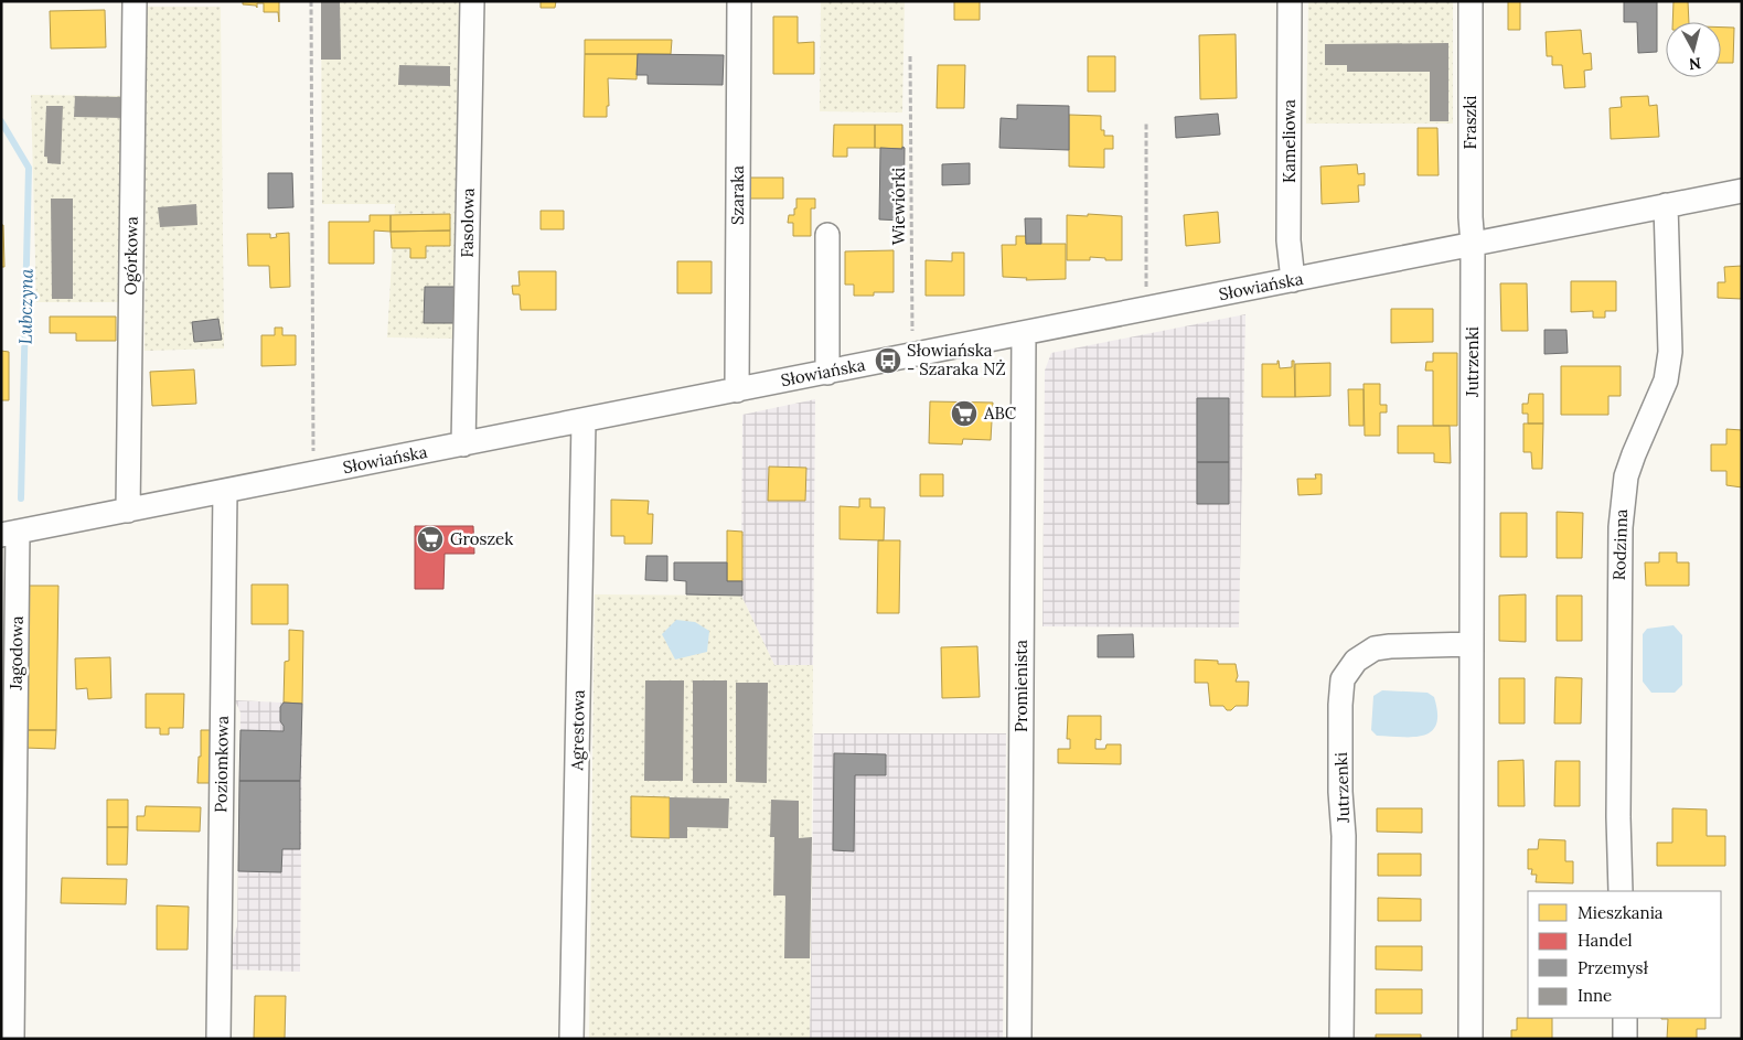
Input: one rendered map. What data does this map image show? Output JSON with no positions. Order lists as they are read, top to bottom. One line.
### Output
{"streets":{"street":["Fraszki","Kameliowa","Szaraka","Fasolowa","Ogórkowa","Słowiańska","Jutrzenki","Rodzinna","Jagodowa","Promienista","Agrestowa","Poziomkowa"],"path":["Wiewiórki"]},"crossings":[["Fraszki","Słowiańska"],["Fraszki","Jutrzenki"],["Kameliowa","Słowiańska"],["Szaraka","Słowiańska"],["Wiewiórki","Słowiańska"],["Fasolowa","Słowiańska"],["Ogórkowa","Słowiańska"],["Słowiańska","Jutrzenki"],["Słowiańska","Rodzinna"],["Słowiańska","Jagodowa"],["Słowiańska","Promienista"],["Słowiańska","Agrestowa"],["Słowiańska","Poziomkowa"]],"water":["Lubczyna"],"places":{"bus stop":["Słowiańska - Szaraka NŻ"],"supermarket":["ABC","Groszek"]},"legend":["Mieszkania","Handel","Przemysł","Inne"],"north":"bottom"}
